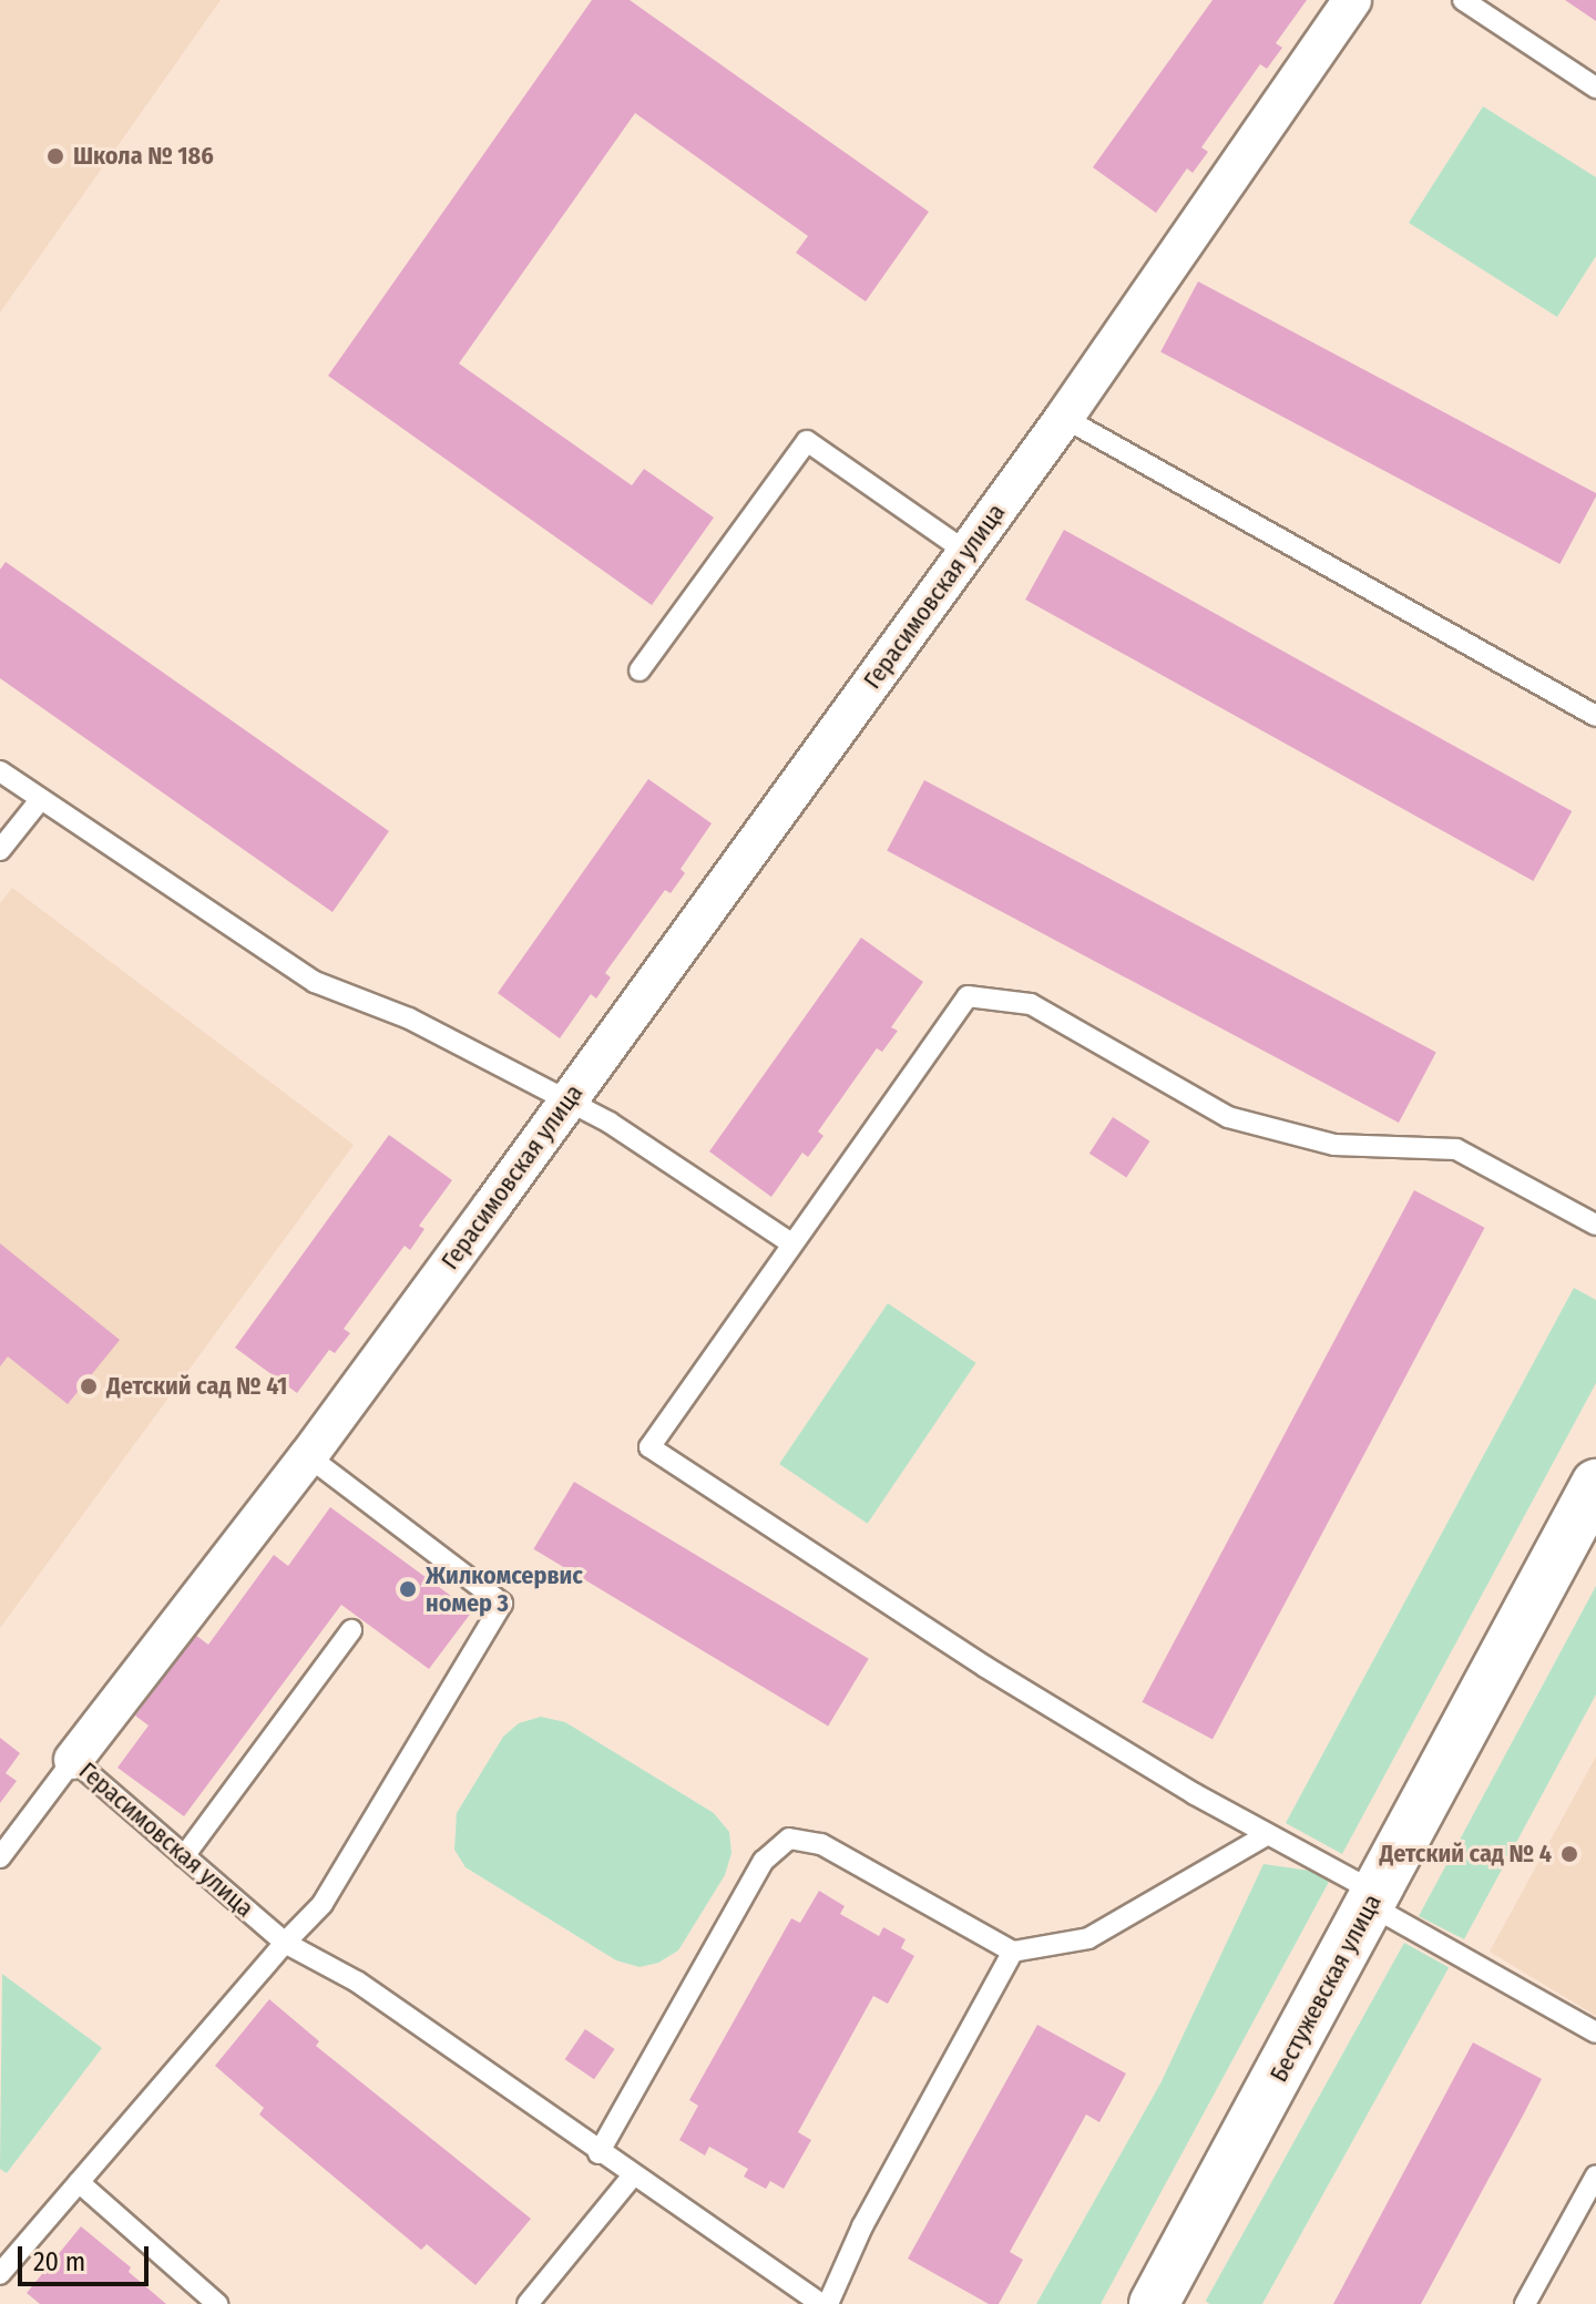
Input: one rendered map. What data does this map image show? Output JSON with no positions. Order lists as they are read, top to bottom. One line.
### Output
{"streets":{"street":["Герасимовская улица","Бестужевская улица"]},"places":["Школа № 186","Детский сад № 41","Жилкомсервис номер 3","Детский сад № 4"],"scale_bar":"20 m"}
